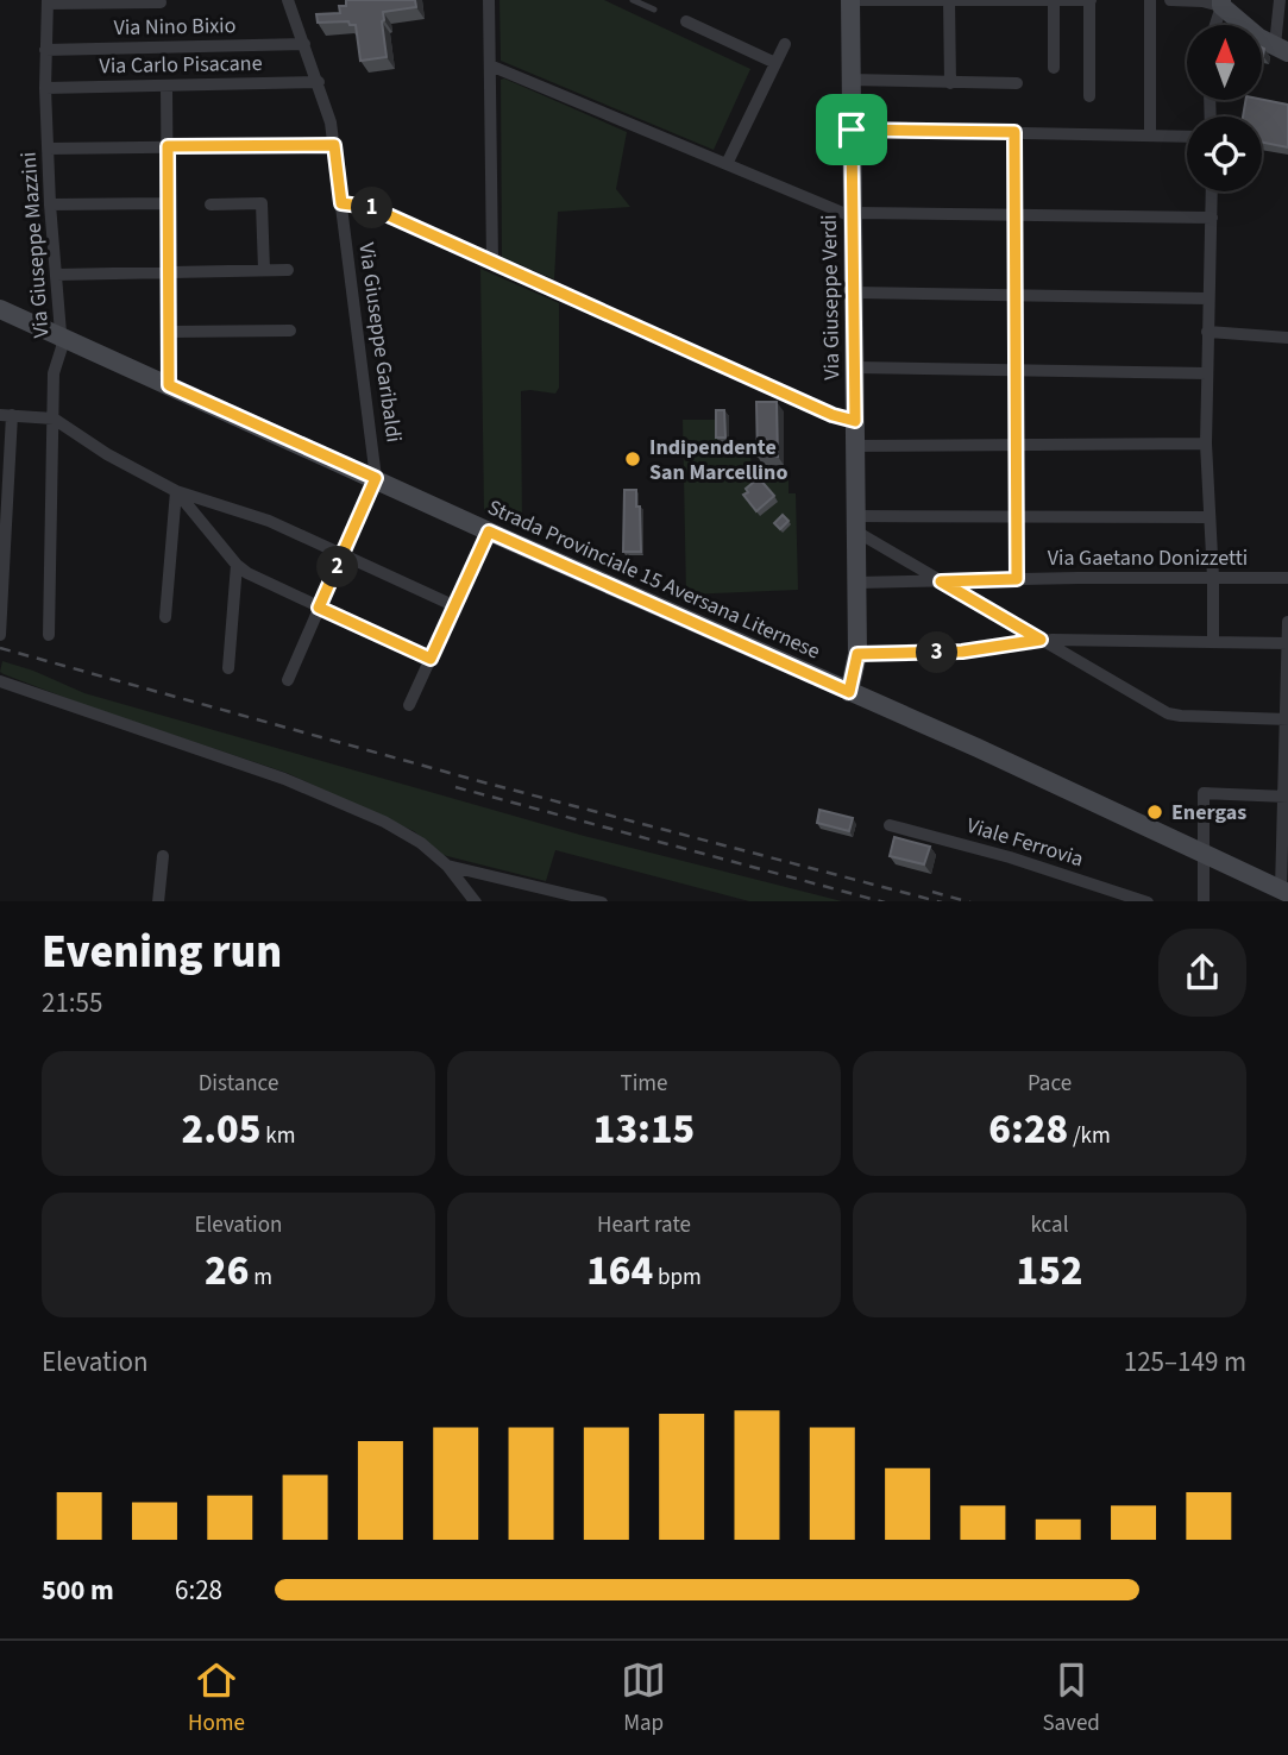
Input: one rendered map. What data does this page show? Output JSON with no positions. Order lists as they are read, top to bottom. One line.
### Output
{"streets":{"main road":["Via Giuseppe Verdi","Strada Provinciale 15 Aversana Liternese"],"street":["Via Nino Bixio","Via Carlo Pisacane","Via Giuseppe Mazzini","Via Giuseppe Garibaldi","Via Gaetano Donizzetti","Viale Ferrovia"]},"crossings":[["Via Nino Bixio","Via Giuseppe Mazzini"],["Via Nino Bixio","Via Giuseppe Garibaldi"],["Via Carlo Pisacane","Via Giuseppe Mazzini"],["Via Carlo Pisacane","Via Giuseppe Garibaldi"],["Via Giuseppe Mazzini","Strada Provinciale 15 Aversana Liternese"],["Via Giuseppe Verdi","Via Gaetano Donizzetti"],["Via Giuseppe Verdi","Strada Provinciale 15 Aversana Liternese"],["Via Giuseppe Garibaldi","Strada Provinciale 15 Aversana Liternese"]],"places":["Indipendente San Marcellino","Energas"],"north":"top","page":{"pins":["1","2","3"],"heading":["Evening run","21:55"],"stats":[["Distance","2.05 km"],["Time","13:15"],["Pace","6:28 /km"],["Elevation","26 m"],["Heart rate","164 bpm"],["kcal","152"]],"chart":["Elevation","125–149 m"],"list":[{"name":"500 m","note":"6:28"}],"tabs":["Home","Map","Saved"]}}
